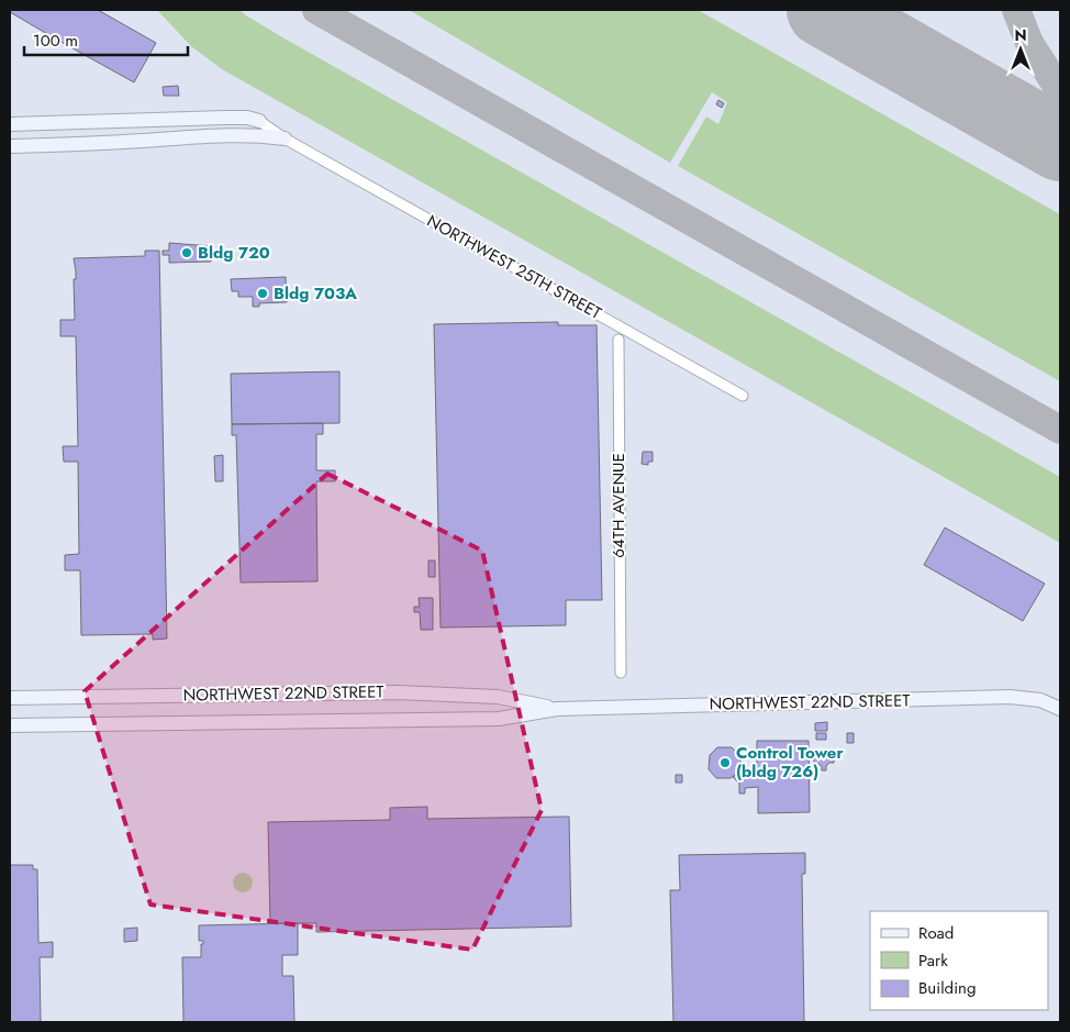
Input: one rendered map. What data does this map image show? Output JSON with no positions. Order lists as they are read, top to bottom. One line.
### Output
{"streets":{"street":["NORTHWEST 25TH STREET","64TH AVENUE","NORTHWEST 22ND STREET"]},"places":["Bldg 720","Bldg 703A","Control Tower (bldg 726)"],"legend":["Road","Park","Building"],"scale_bar":"100 m","north":"top"}
